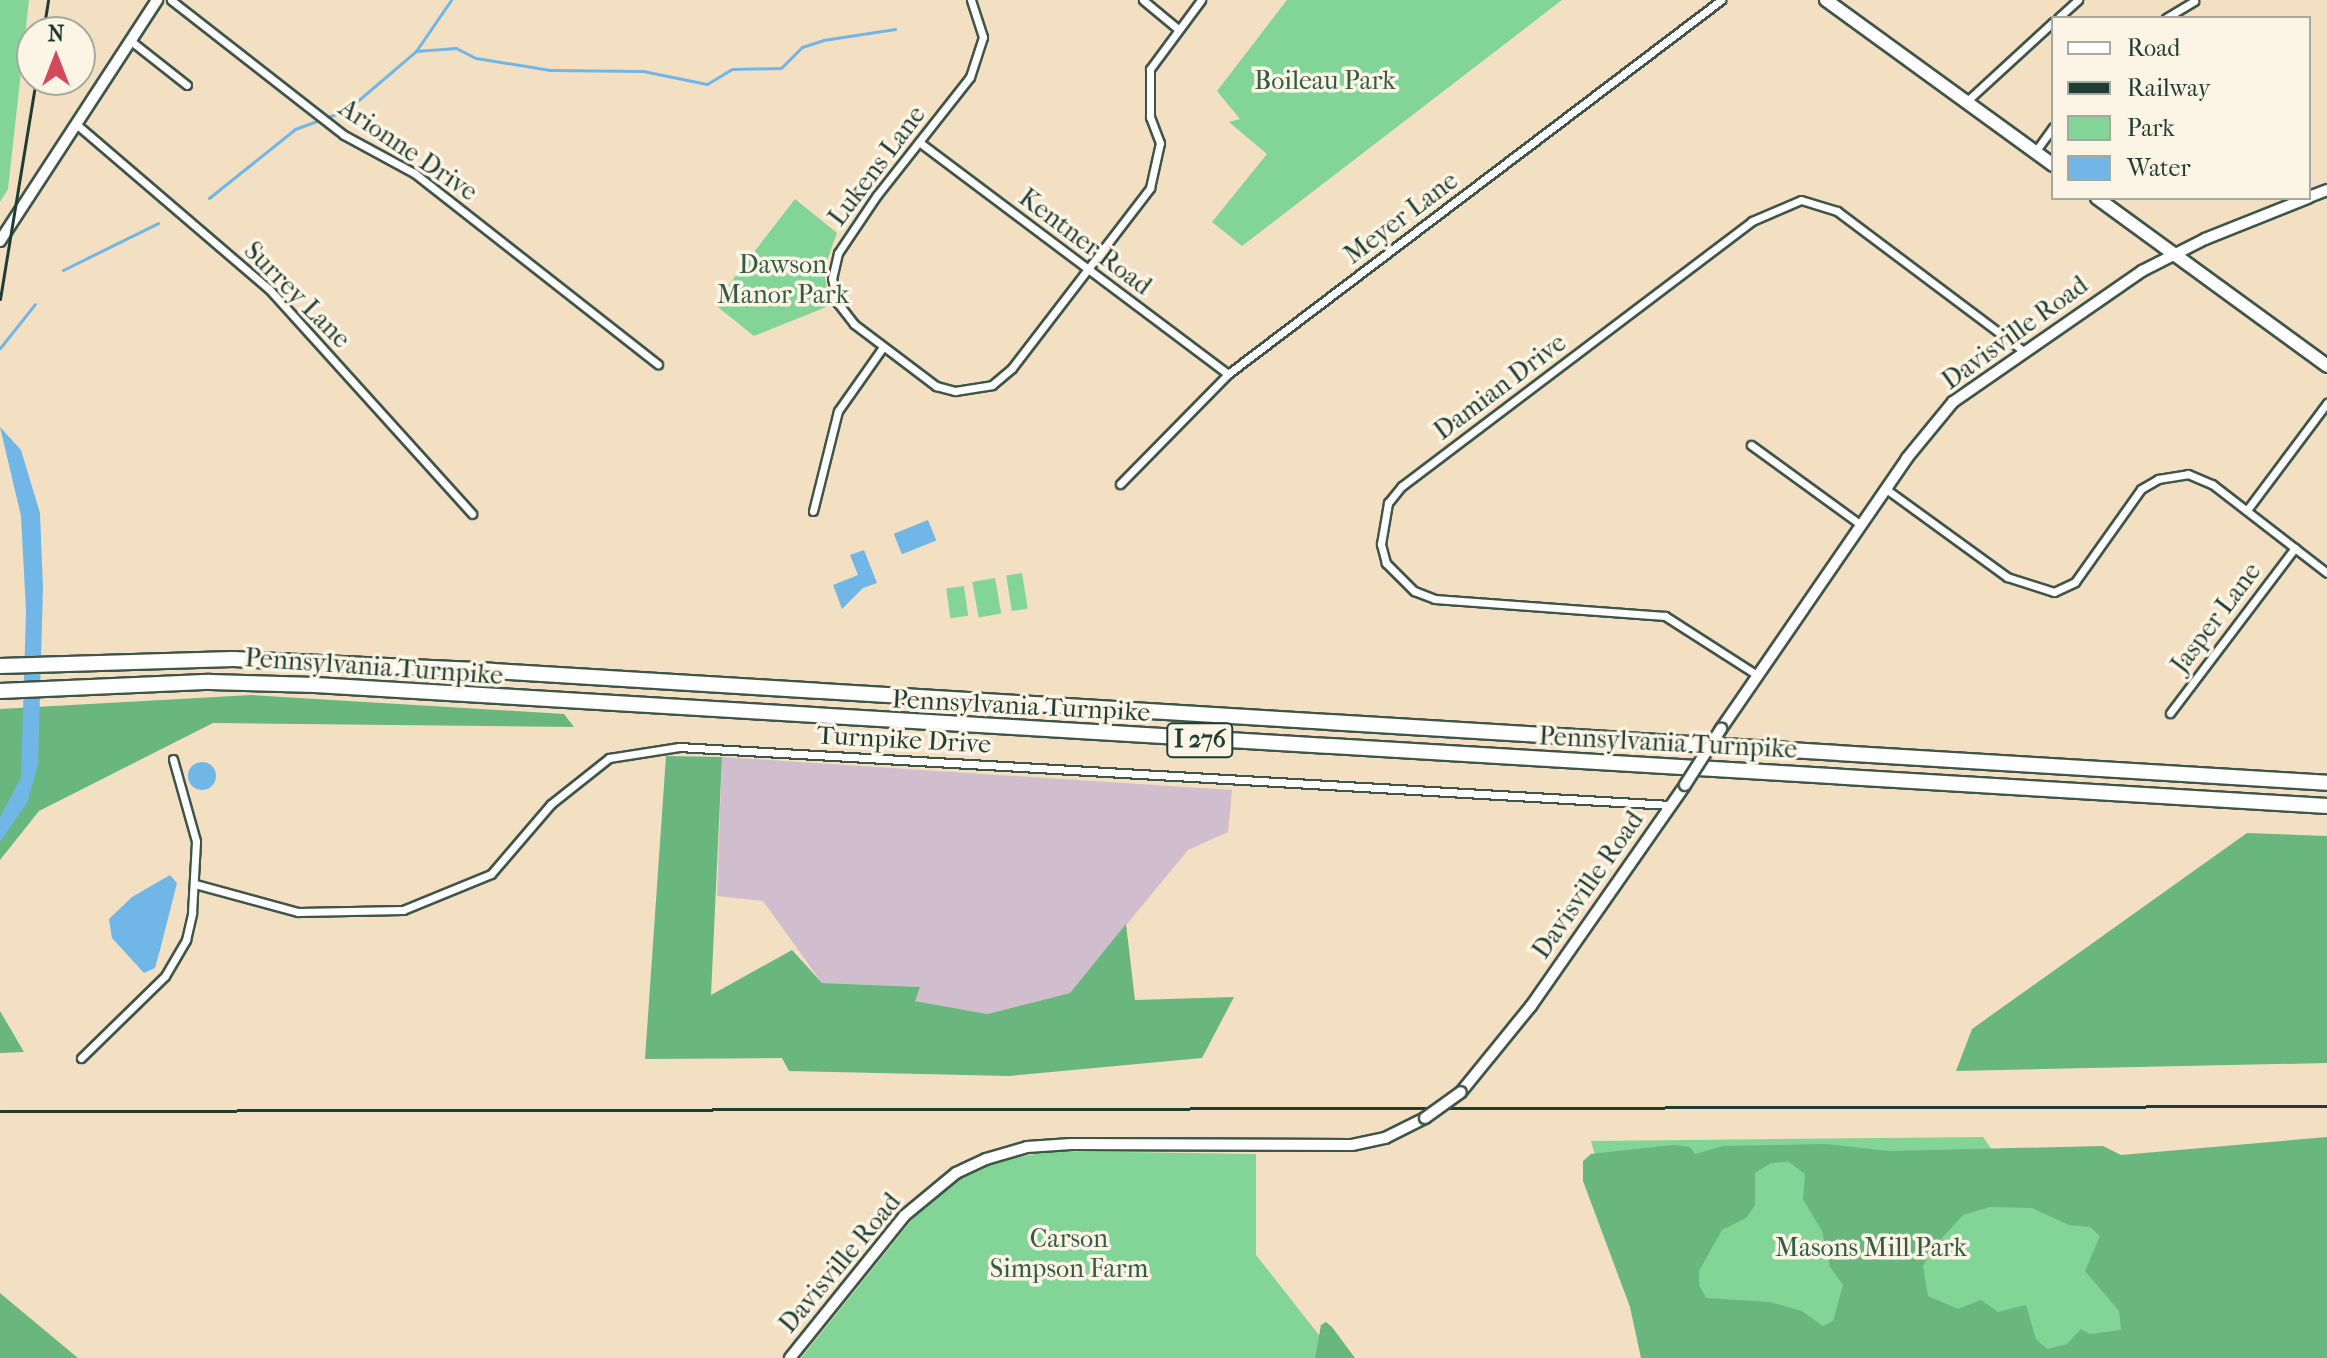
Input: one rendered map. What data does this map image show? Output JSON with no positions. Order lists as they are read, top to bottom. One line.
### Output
{"streets":{"highway":["Pennsylvania Turnpike","I 276"],"street":["Arionne Drive","Lukens Lane","Meyer Lane","Kentner Road","Surrey Lane","Davisville Road","Damian Drive","Jasper Lane","Turnpike Drive"]},"crossings":[["Lukens Lane","Kentner Road"],["Meyer Lane","Kentner Road"],["Davisville Road","Damian Drive"],["Davisville Road","Turnpike Drive"]],"parks":["Boileau Park","Dawson Manor Park","Carson Simpson Farm","Masons Mill Park"],"legend":["Road","Railway","Park","Water"],"north":"top"}
